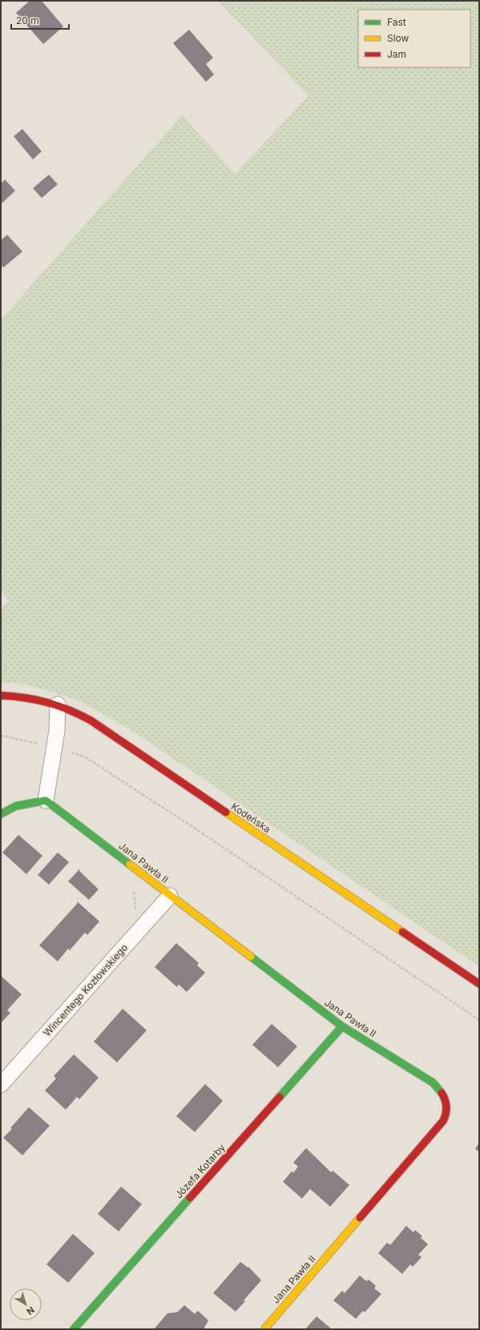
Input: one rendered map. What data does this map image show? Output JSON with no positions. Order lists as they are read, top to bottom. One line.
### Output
{"streets":{"street":["Kodeńska","Jana Pawła II","Wincentego Kozłowskiego","Józefa Kotarby"]},"crossings":[["Jana Pawła II","Wincentego Kozłowskiego"],["Jana Pawła II","Józefa Kotarby"]],"legend":["Fast","Slow","Jam"],"scale_bar":"20 m","north":"bottom right"}
